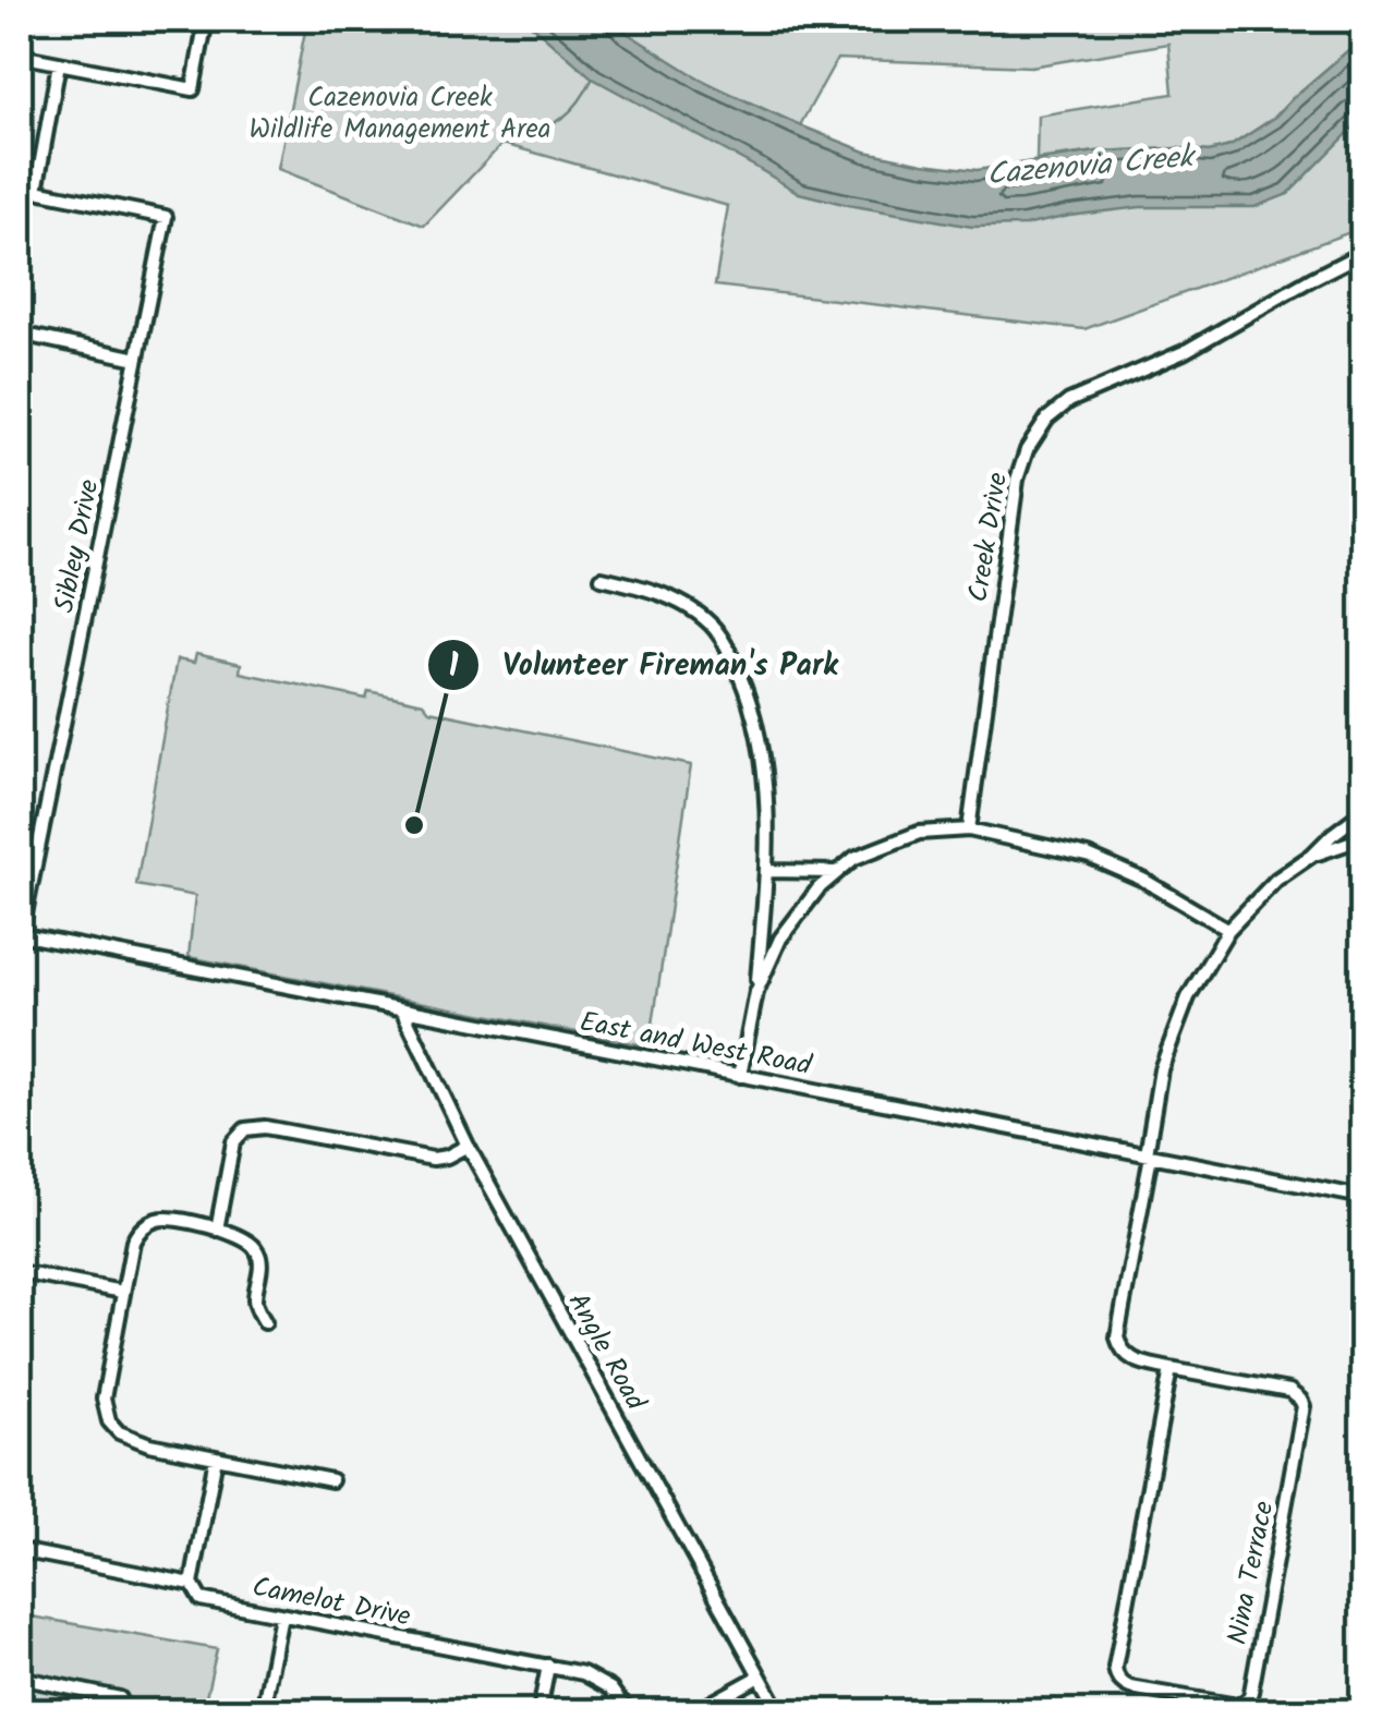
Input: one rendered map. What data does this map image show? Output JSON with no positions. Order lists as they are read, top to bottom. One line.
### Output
{"streets":{"street":["Creek Drive","Sibley Drive","East and West Road","Angle Road","Nina Terrace","Camelot Drive"]},"crossings":[["Sibley Drive","East and West Road"],["East and West Road","Angle Road"],["East and West Road","Nina Terrace"]],"water":["Cazenovia Creek"],"parks":["Cazenovia Creek Wildlife Management Area"],"places":["Volunteer Fireman's Park"]}
